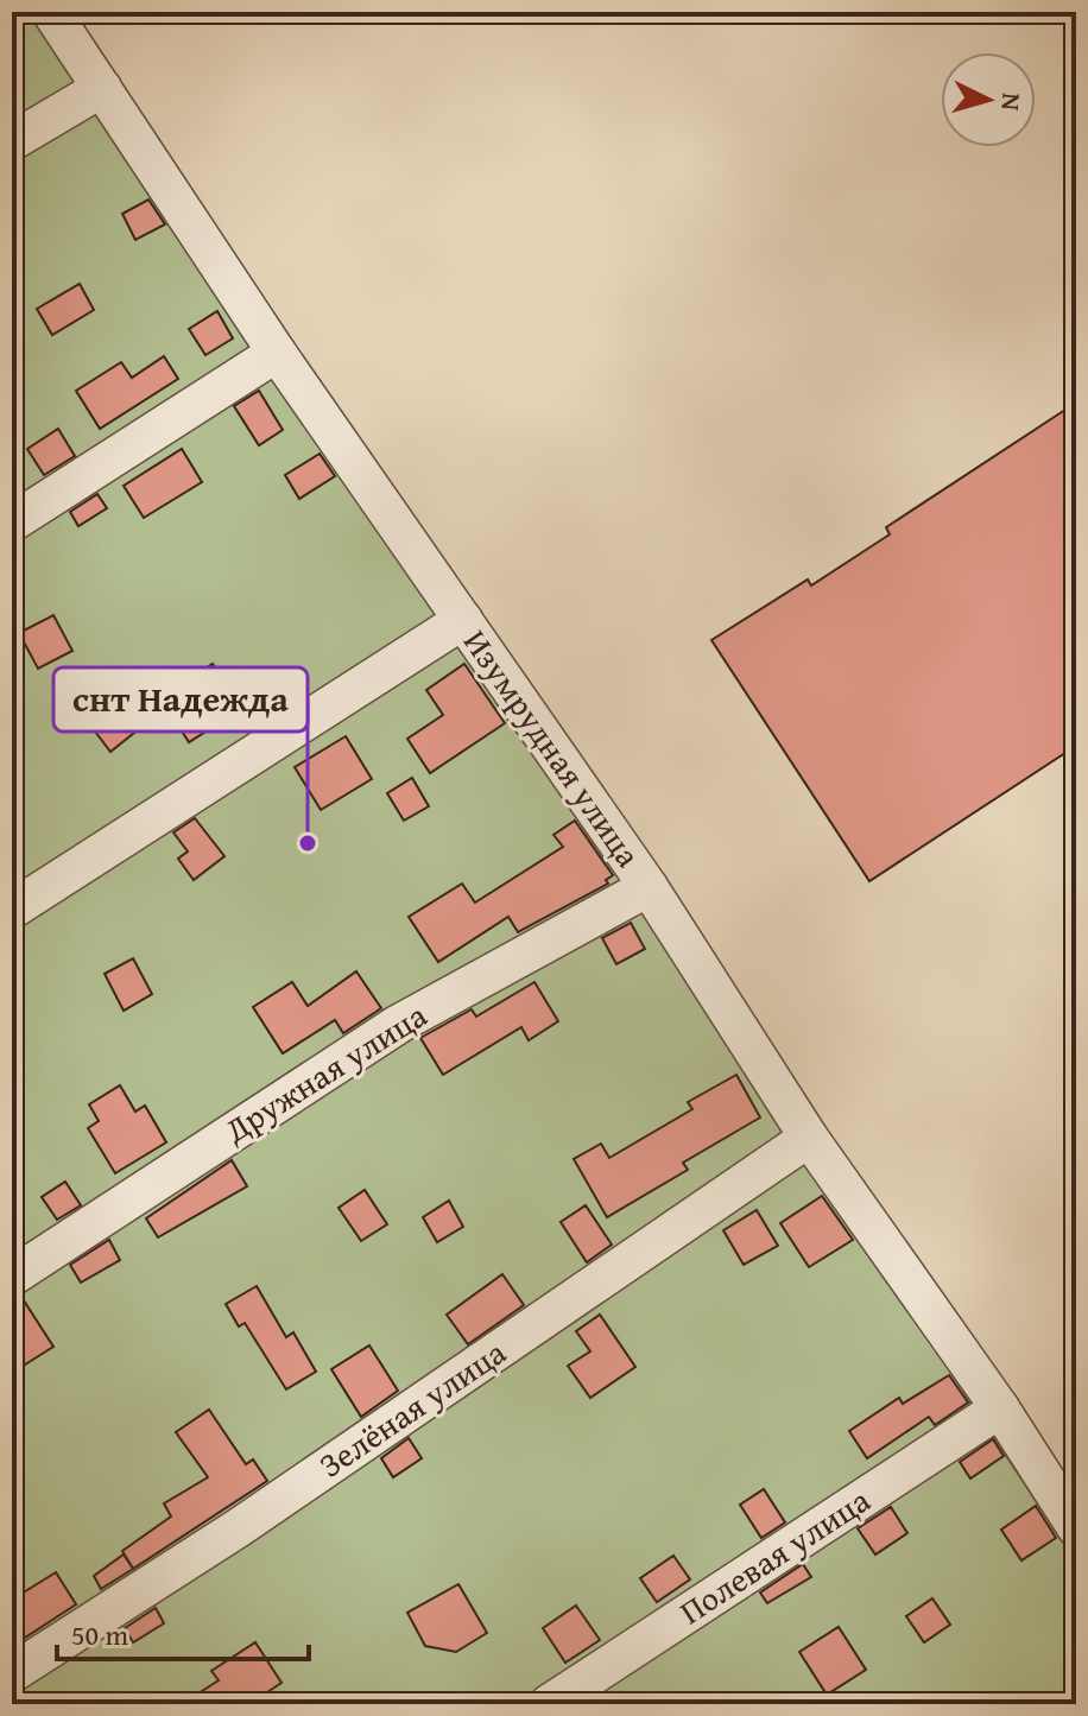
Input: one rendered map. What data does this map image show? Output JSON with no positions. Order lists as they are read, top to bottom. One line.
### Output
{"streets":{"street":["Изумрудная улица","Дружная улица","Зелёная улица","Полевая улица"]},"crossings":[["Изумрудная улица","Дружная улица"],["Изумрудная улица","Зелёная улица"],["Изумрудная улица","Полевая улица"]],"places":["снт Надежда"],"scale_bar":"50 m","north":"right"}
